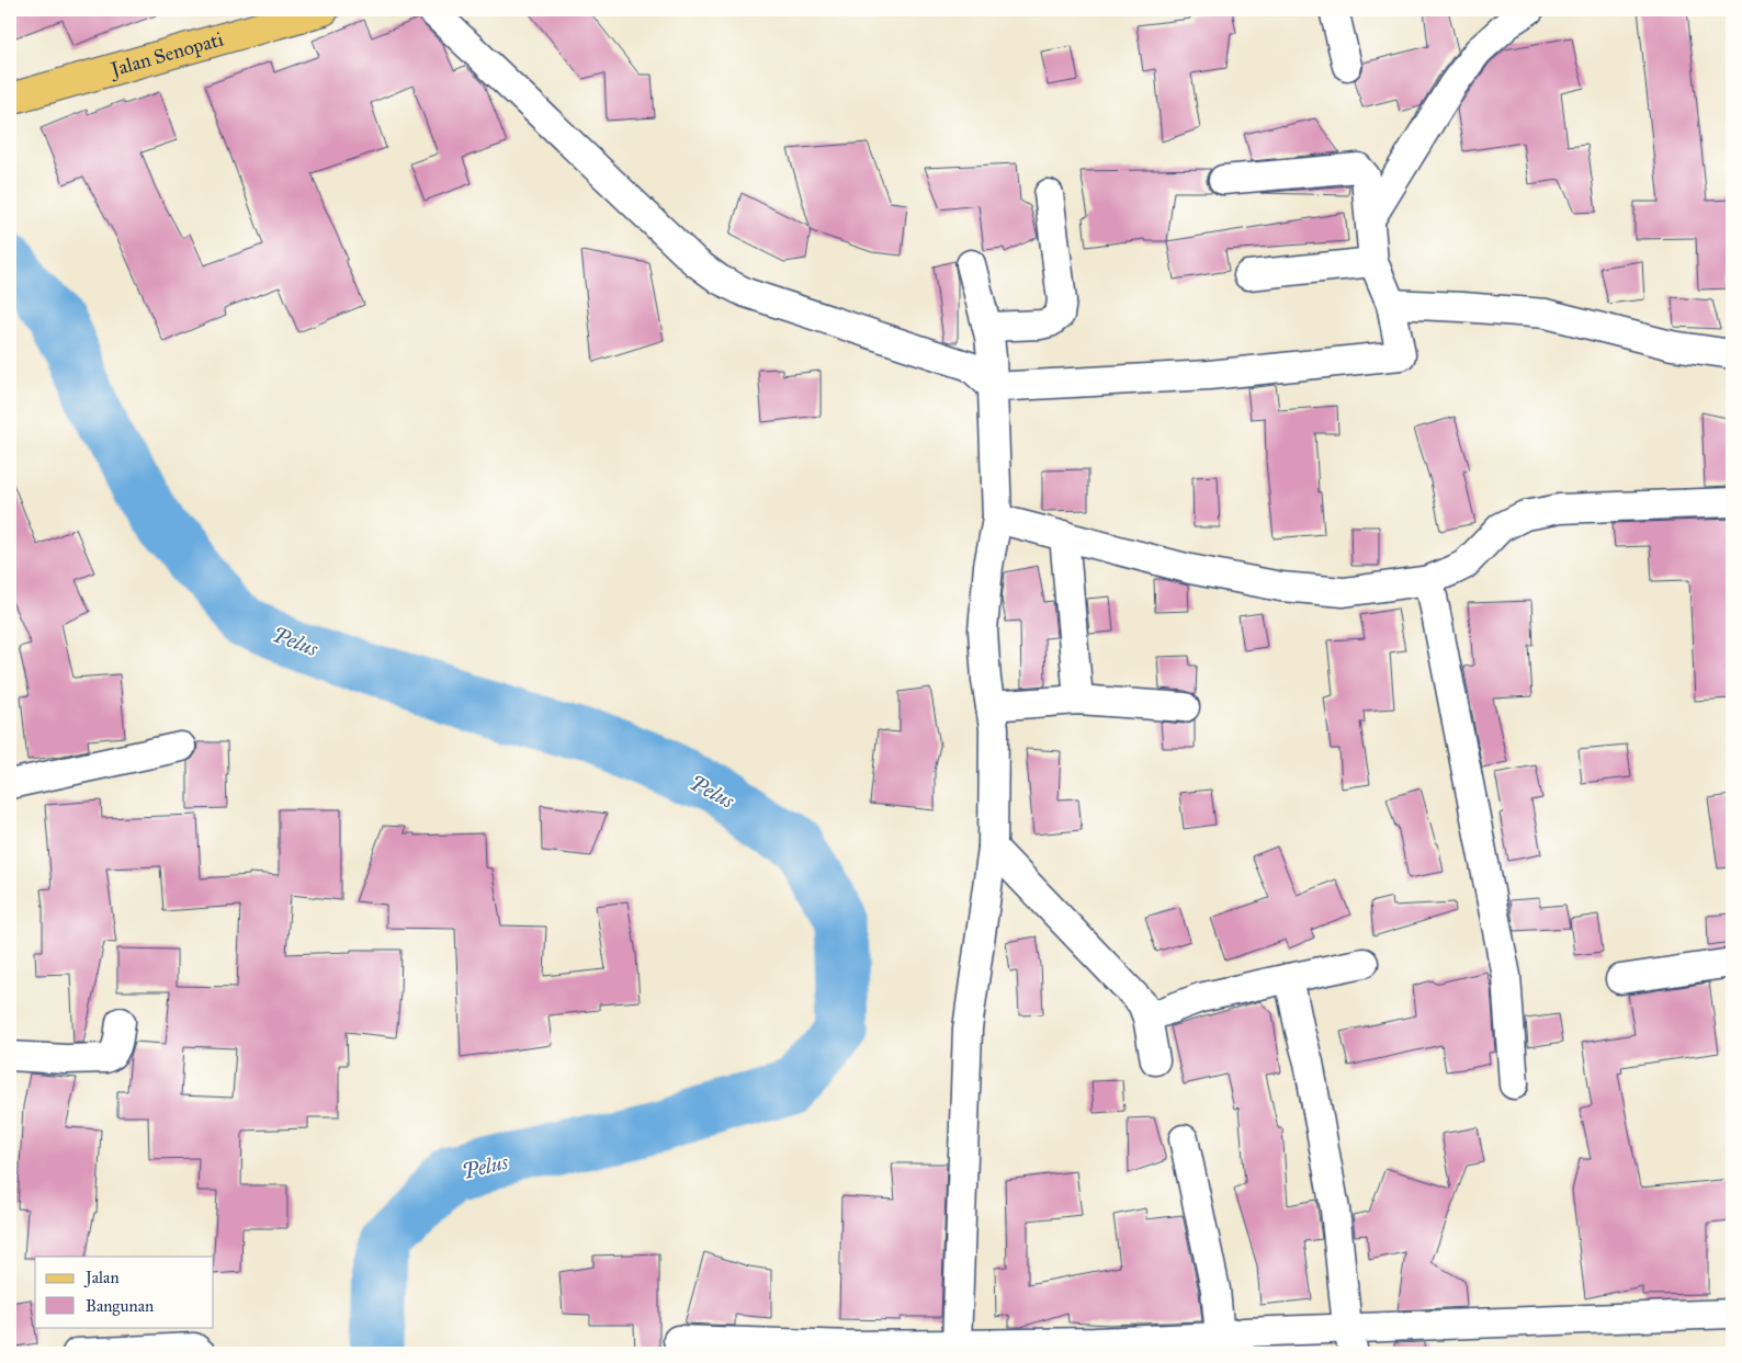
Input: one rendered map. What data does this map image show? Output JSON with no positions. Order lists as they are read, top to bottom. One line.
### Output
{"streets":{"main road":["Jalan Senopati"]},"water":["Pelus"],"legend":["Jalan","Bangunan"]}
